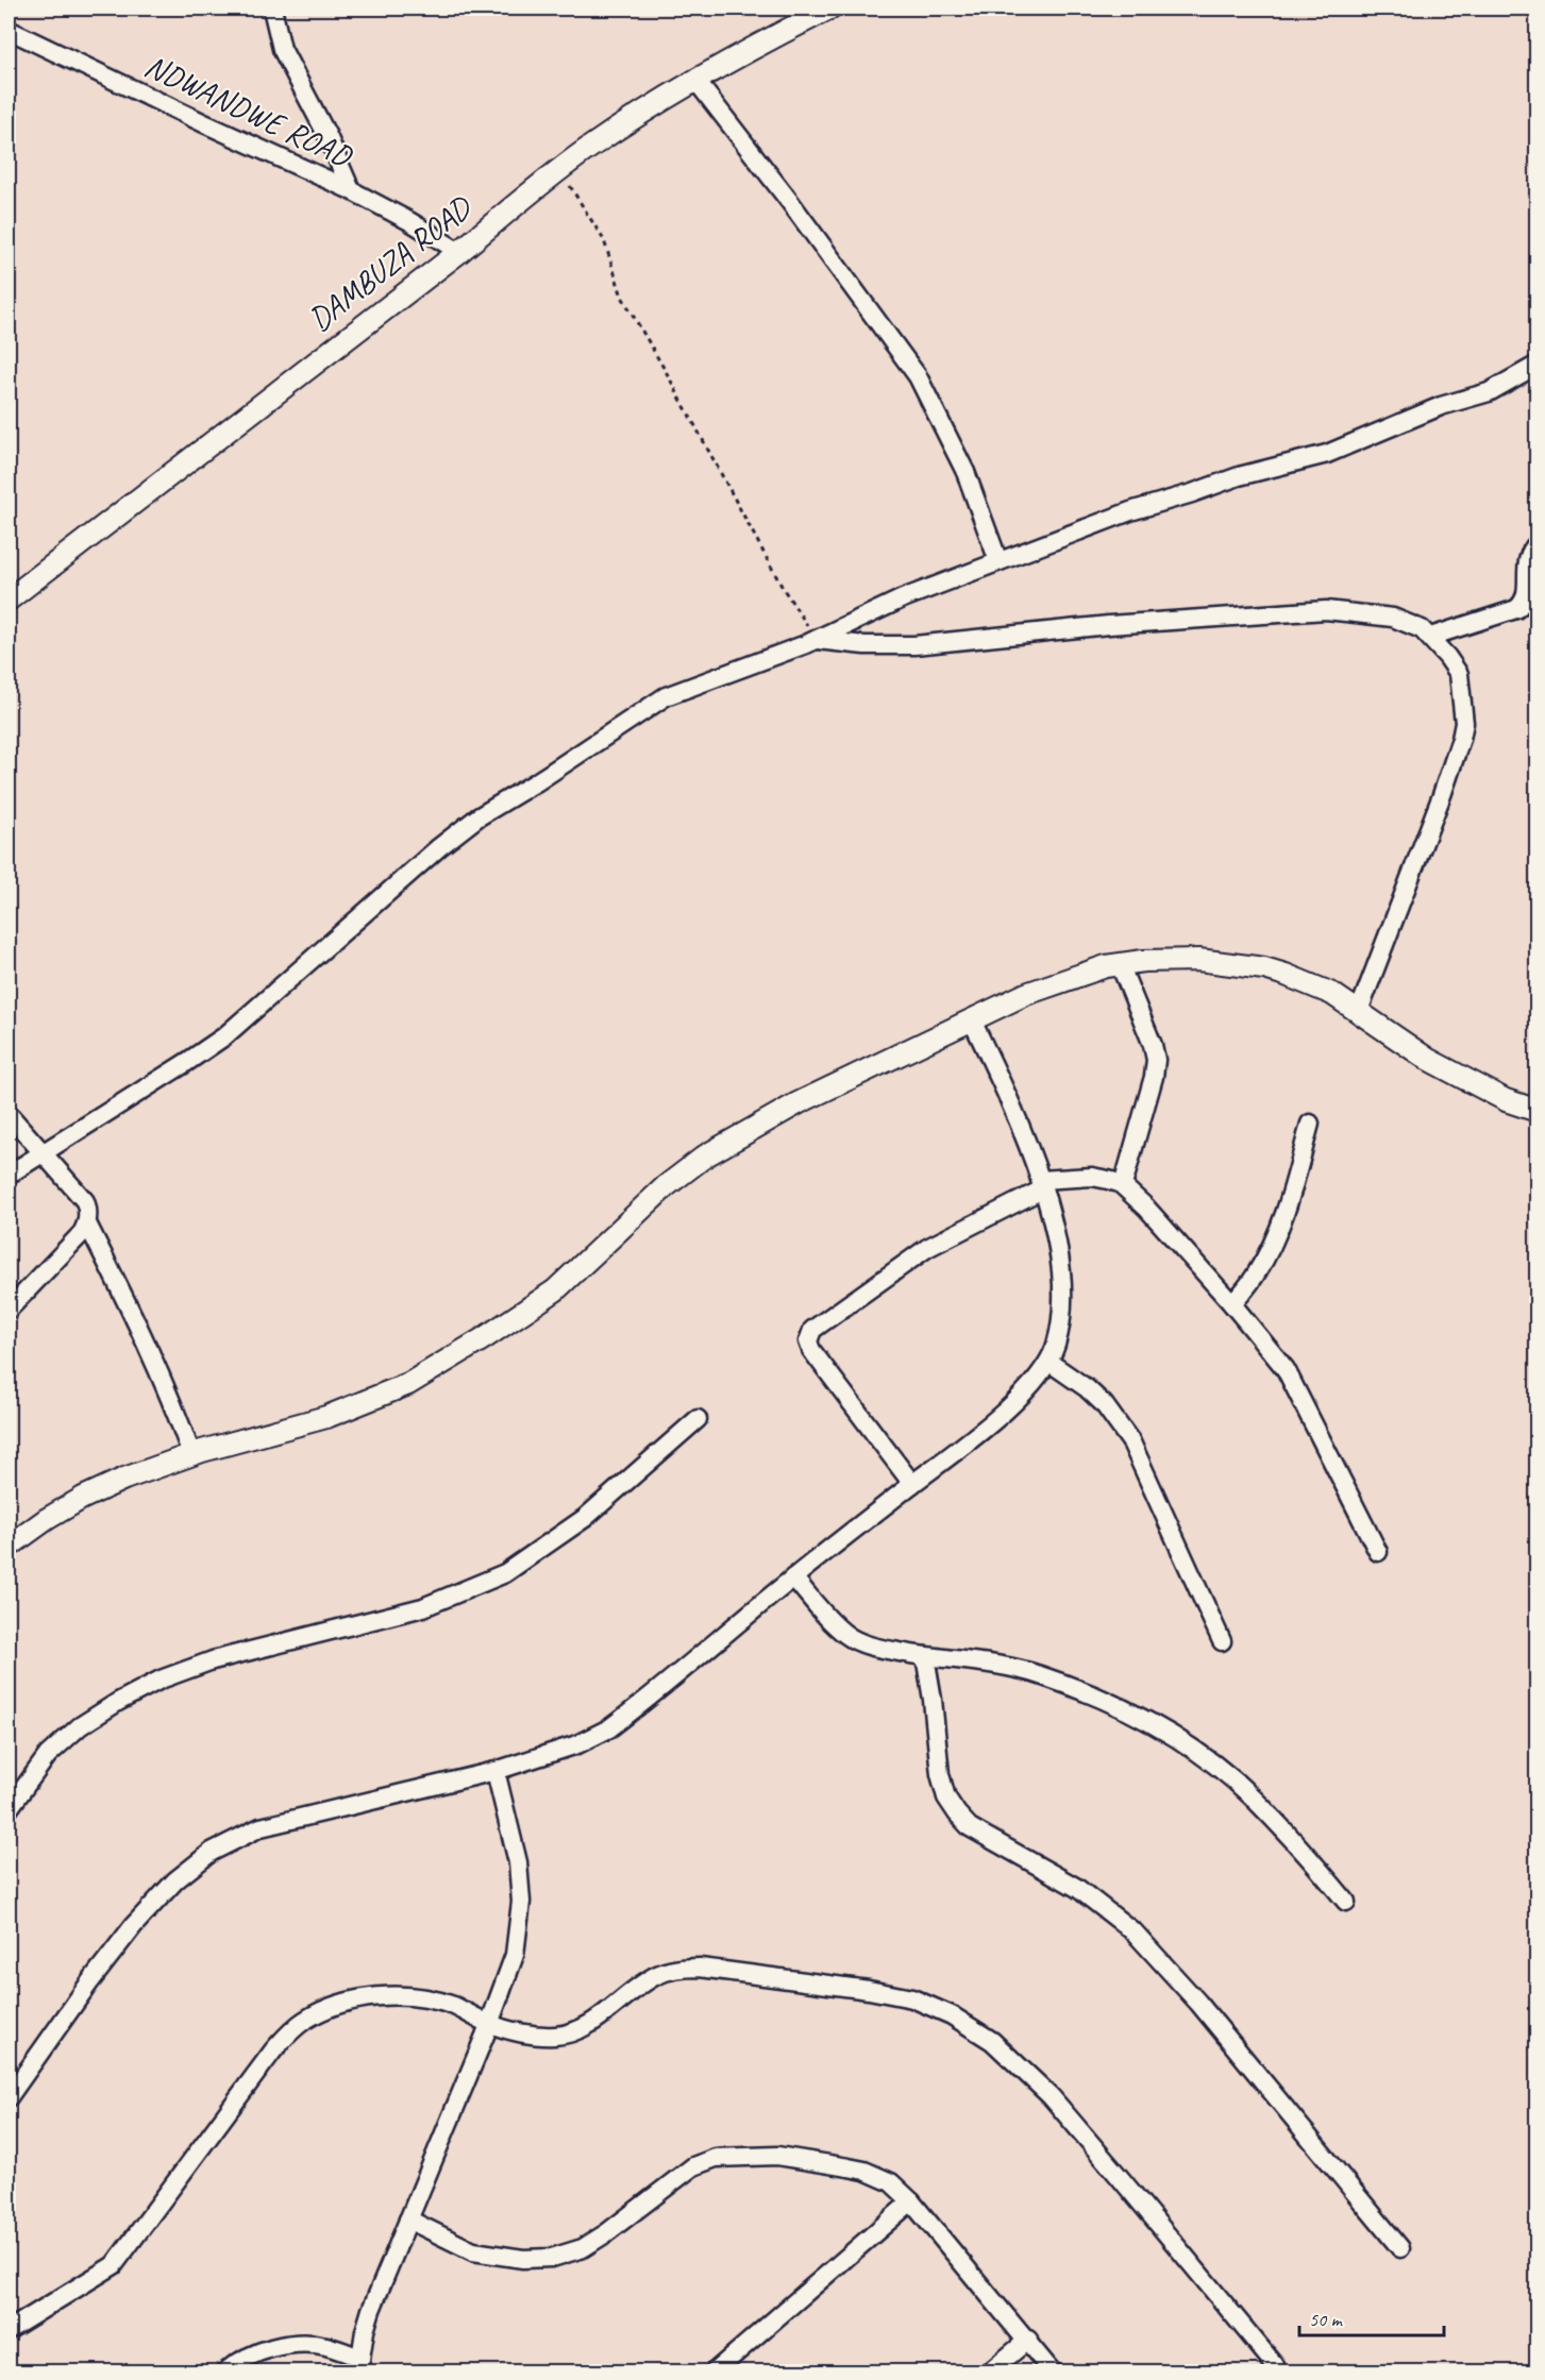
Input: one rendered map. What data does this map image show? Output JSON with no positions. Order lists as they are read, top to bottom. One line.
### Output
{"streets":{"street":["NDWANDWE ROAD","DAMBUZA ROAD"]},"crossings":[["NDWANDWE ROAD","DAMBUZA ROAD"]],"scale_bar":"50 m"}
